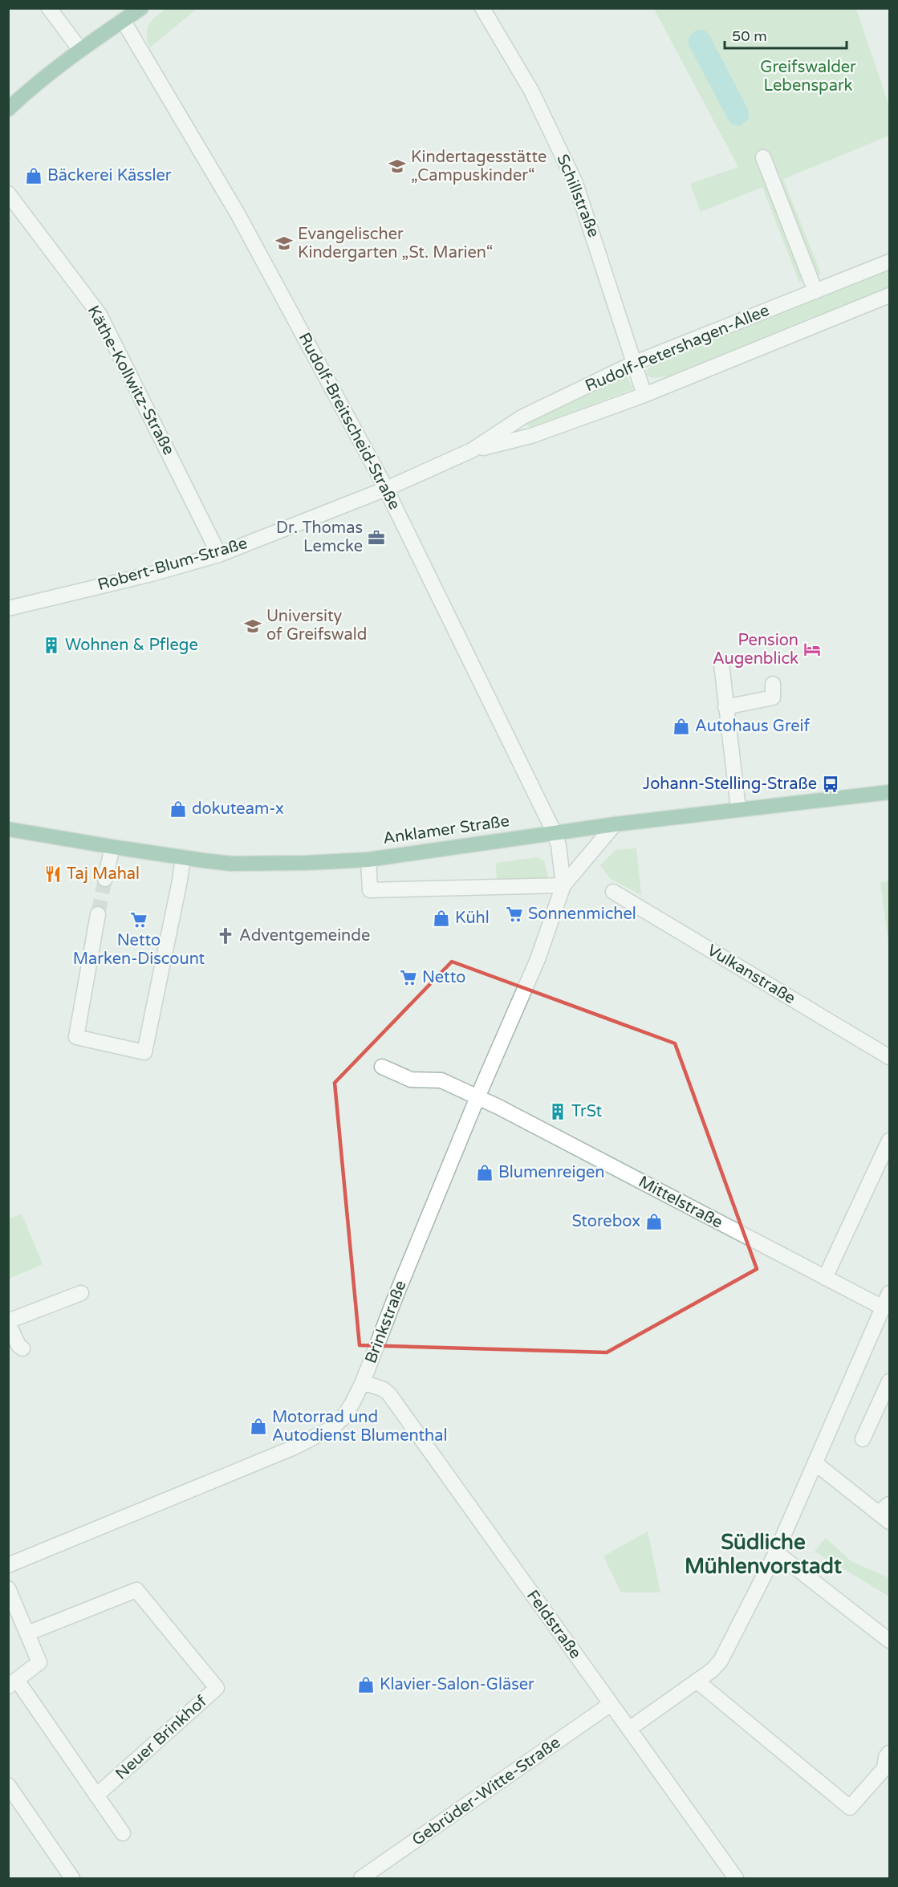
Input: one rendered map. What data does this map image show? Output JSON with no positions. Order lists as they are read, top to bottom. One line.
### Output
{"streets":{"main road":["Anklamer Straße"],"street":["Schillstraße","Rudolf-Petershagen-Allee","Käthe-Kollwitz-Straße","Rudolf-Breitscheid-Straße","Robert-Blum-Straße","Vulkanstraße","Mittelstraße","Brinkstraße","Feldstraße","Neuer Brinkhof","Gebrüder-Witte-Straße"]},"crossings":[["Schillstraße","Rudolf-Petershagen-Allee"],["Rudolf-Petershagen-Allee","Rudolf-Breitscheid-Straße"],["Rudolf-Petershagen-Allee","Robert-Blum-Straße"],["Käthe-Kollwitz-Straße","Robert-Blum-Straße"],["Rudolf-Breitscheid-Straße","Robert-Blum-Straße"],["Rudolf-Breitscheid-Straße","Anklamer Straße"],["Rudolf-Breitscheid-Straße","Brinkstraße"],["Anklamer Straße","Brinkstraße"],["Mittelstraße","Brinkstraße"],["Brinkstraße","Feldstraße"],["Feldstraße","Gebrüder-Witte-Straße"]],"districts":["Südliche Mühlenvorstadt"],"parks":["Greifswalder Lebenspark"],"places":{"school or university":["Kindertagesstätte „Campuskinder“","Evangelischer Kindergarten „St. Marien“","University of Greifswald"],"shop":["Bäckerei Kässler","Autohaus Greif","dokuteam-x","Kühl","Blumenreigen","Storebox","Motorrad und Autodienst Blumenthal","Klavier-Salon-Gläser"],"office":["Dr. Thomas Lemcke"],"building":["Wohnen & Pflege","TrSt"],"hotel":["Pension Augenblick"],"bus stop":["Johann-Stelling-Straße"],"restaurant":["Taj Mahal"],"supermarket":["Sonnenmichel","Netto Marken-Discount","Netto"],"church":["Adventgemeinde"]},"scale_bar":"50 m"}
